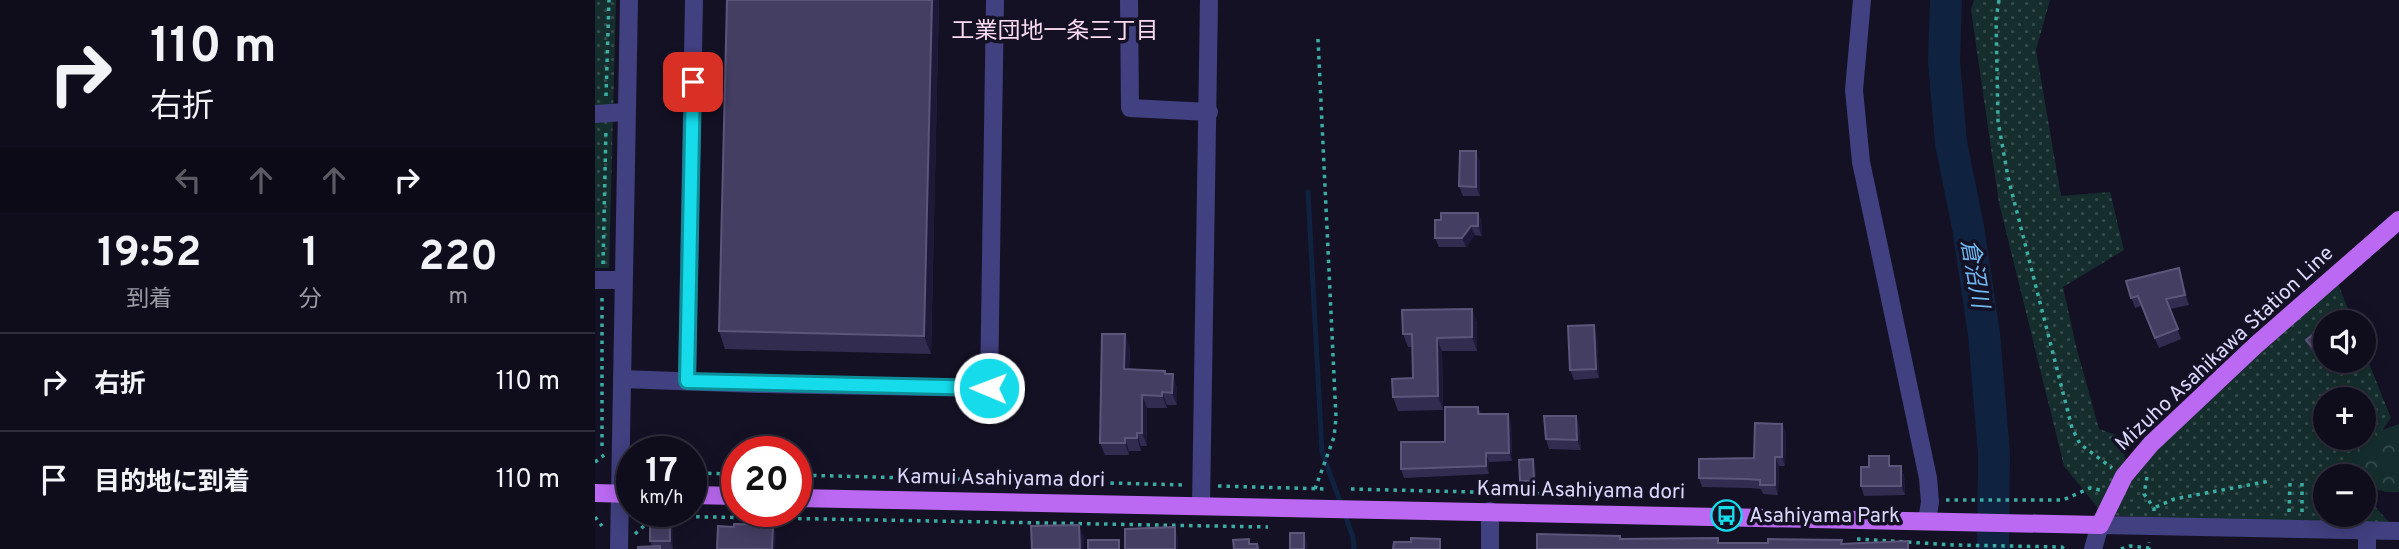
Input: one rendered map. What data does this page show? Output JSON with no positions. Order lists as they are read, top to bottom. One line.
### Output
{"streets":{"main road":["Mizuho Asahikawa Station Line","Kamui Asahiyama dori"]},"crossings":[["Mizuho Asahikawa Station Line","Kamui Asahiyama dori"]],"districts":["工業団地一条三丁目"],"water":["倉沼川"],"places":{"bus stop":["Asahiyama Park"]},"page":{"turn":["110 m","右折"],"eta":["19:52","到着","1","分","220","m"],"map_buttons":["+","−"],"list":[{"name":"右折","value":"110 m"},{"name":"目的地に到着","value":"110 m"}],"speed":"17 km/h","limit":"20"}}
